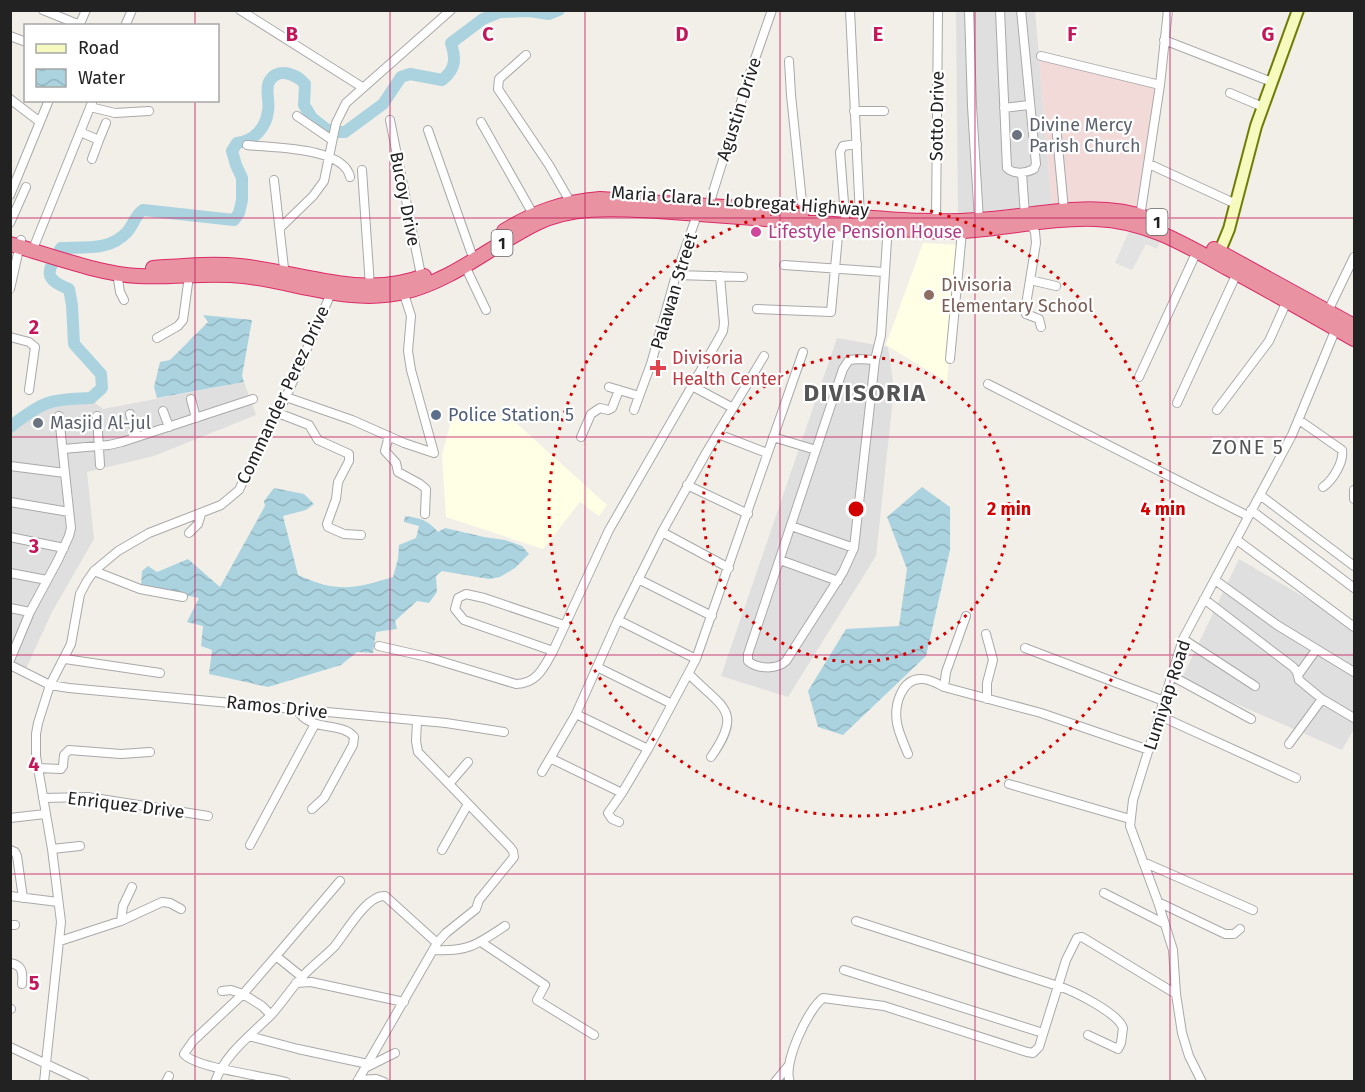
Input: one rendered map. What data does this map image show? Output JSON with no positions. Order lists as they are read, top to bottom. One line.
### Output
{"streets":{"highway":["Maria Clara L. Lobregat Highway","1"],"street":["Agustin Drive","Sotto Drive","Bucoy Drive","Palawan Street","Commander Perez Drive","Lumiyap Road","Ramos Drive","Enriquez Drive"]},"crossings":[["Agustin Drive","Maria Clara L. Lobregat Highway"],["Agustin Drive","Palawan Street"],["Sotto Drive","Maria Clara L. Lobregat Highway"],["Bucoy Drive","Maria Clara L. Lobregat Highway"],["Maria Clara L. Lobregat Highway","Palawan Street"],["Maria Clara L. Lobregat Highway","Commander Perez Drive"],["Maria Clara L. Lobregat Highway","Lumiyap Road"],["Commander Perez Drive","Ramos Drive"],["Commander Perez Drive","Enriquez Drive"]],"districts":["DIVISORIA","ZONE 5"],"places":{"other":["Divine Mercy Parish Church","Lifestyle Pension House","Divisoria Elementary School","Police Station 5","Masjid Al-jul"],"health":["Divisoria Health Center"]},"legend":["Road","Water"],"grid":{"columns":["B","C","D","E","F","G"],"rows":["2","3","4","5"]},"rings":["2 min","4 min"]}
